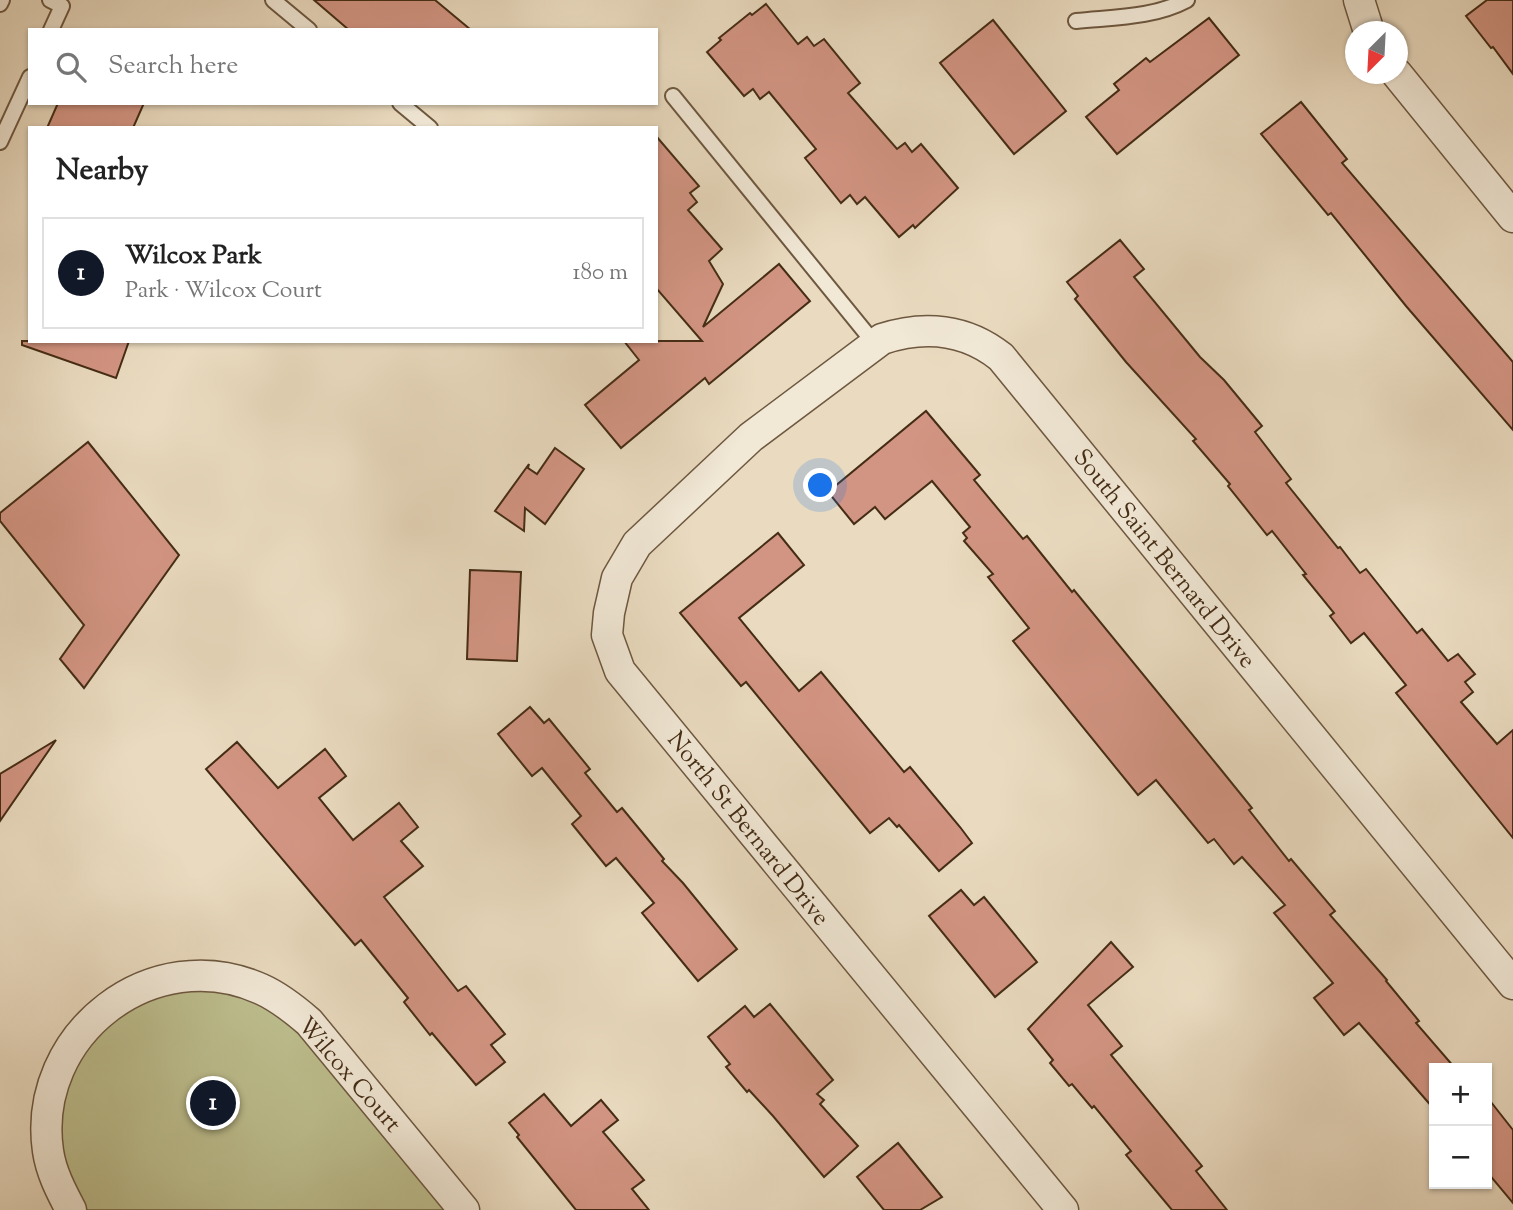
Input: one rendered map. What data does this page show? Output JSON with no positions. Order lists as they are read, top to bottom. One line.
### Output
{"streets":{"street":["South Saint Bernard Drive","North St Bernard Drive","Wilcox Court"]},"crossings":[["South Saint Bernard Drive","North St Bernard Drive"]],"north":"bottom left","page":{"search":"Search here","heading":"Nearby","list":[{"mark":"1","name":"Wilcox Park","note":"Park · Wilcox Court","value":"180 m"}],"map_buttons":["+","−"],"pins":"1"}}
